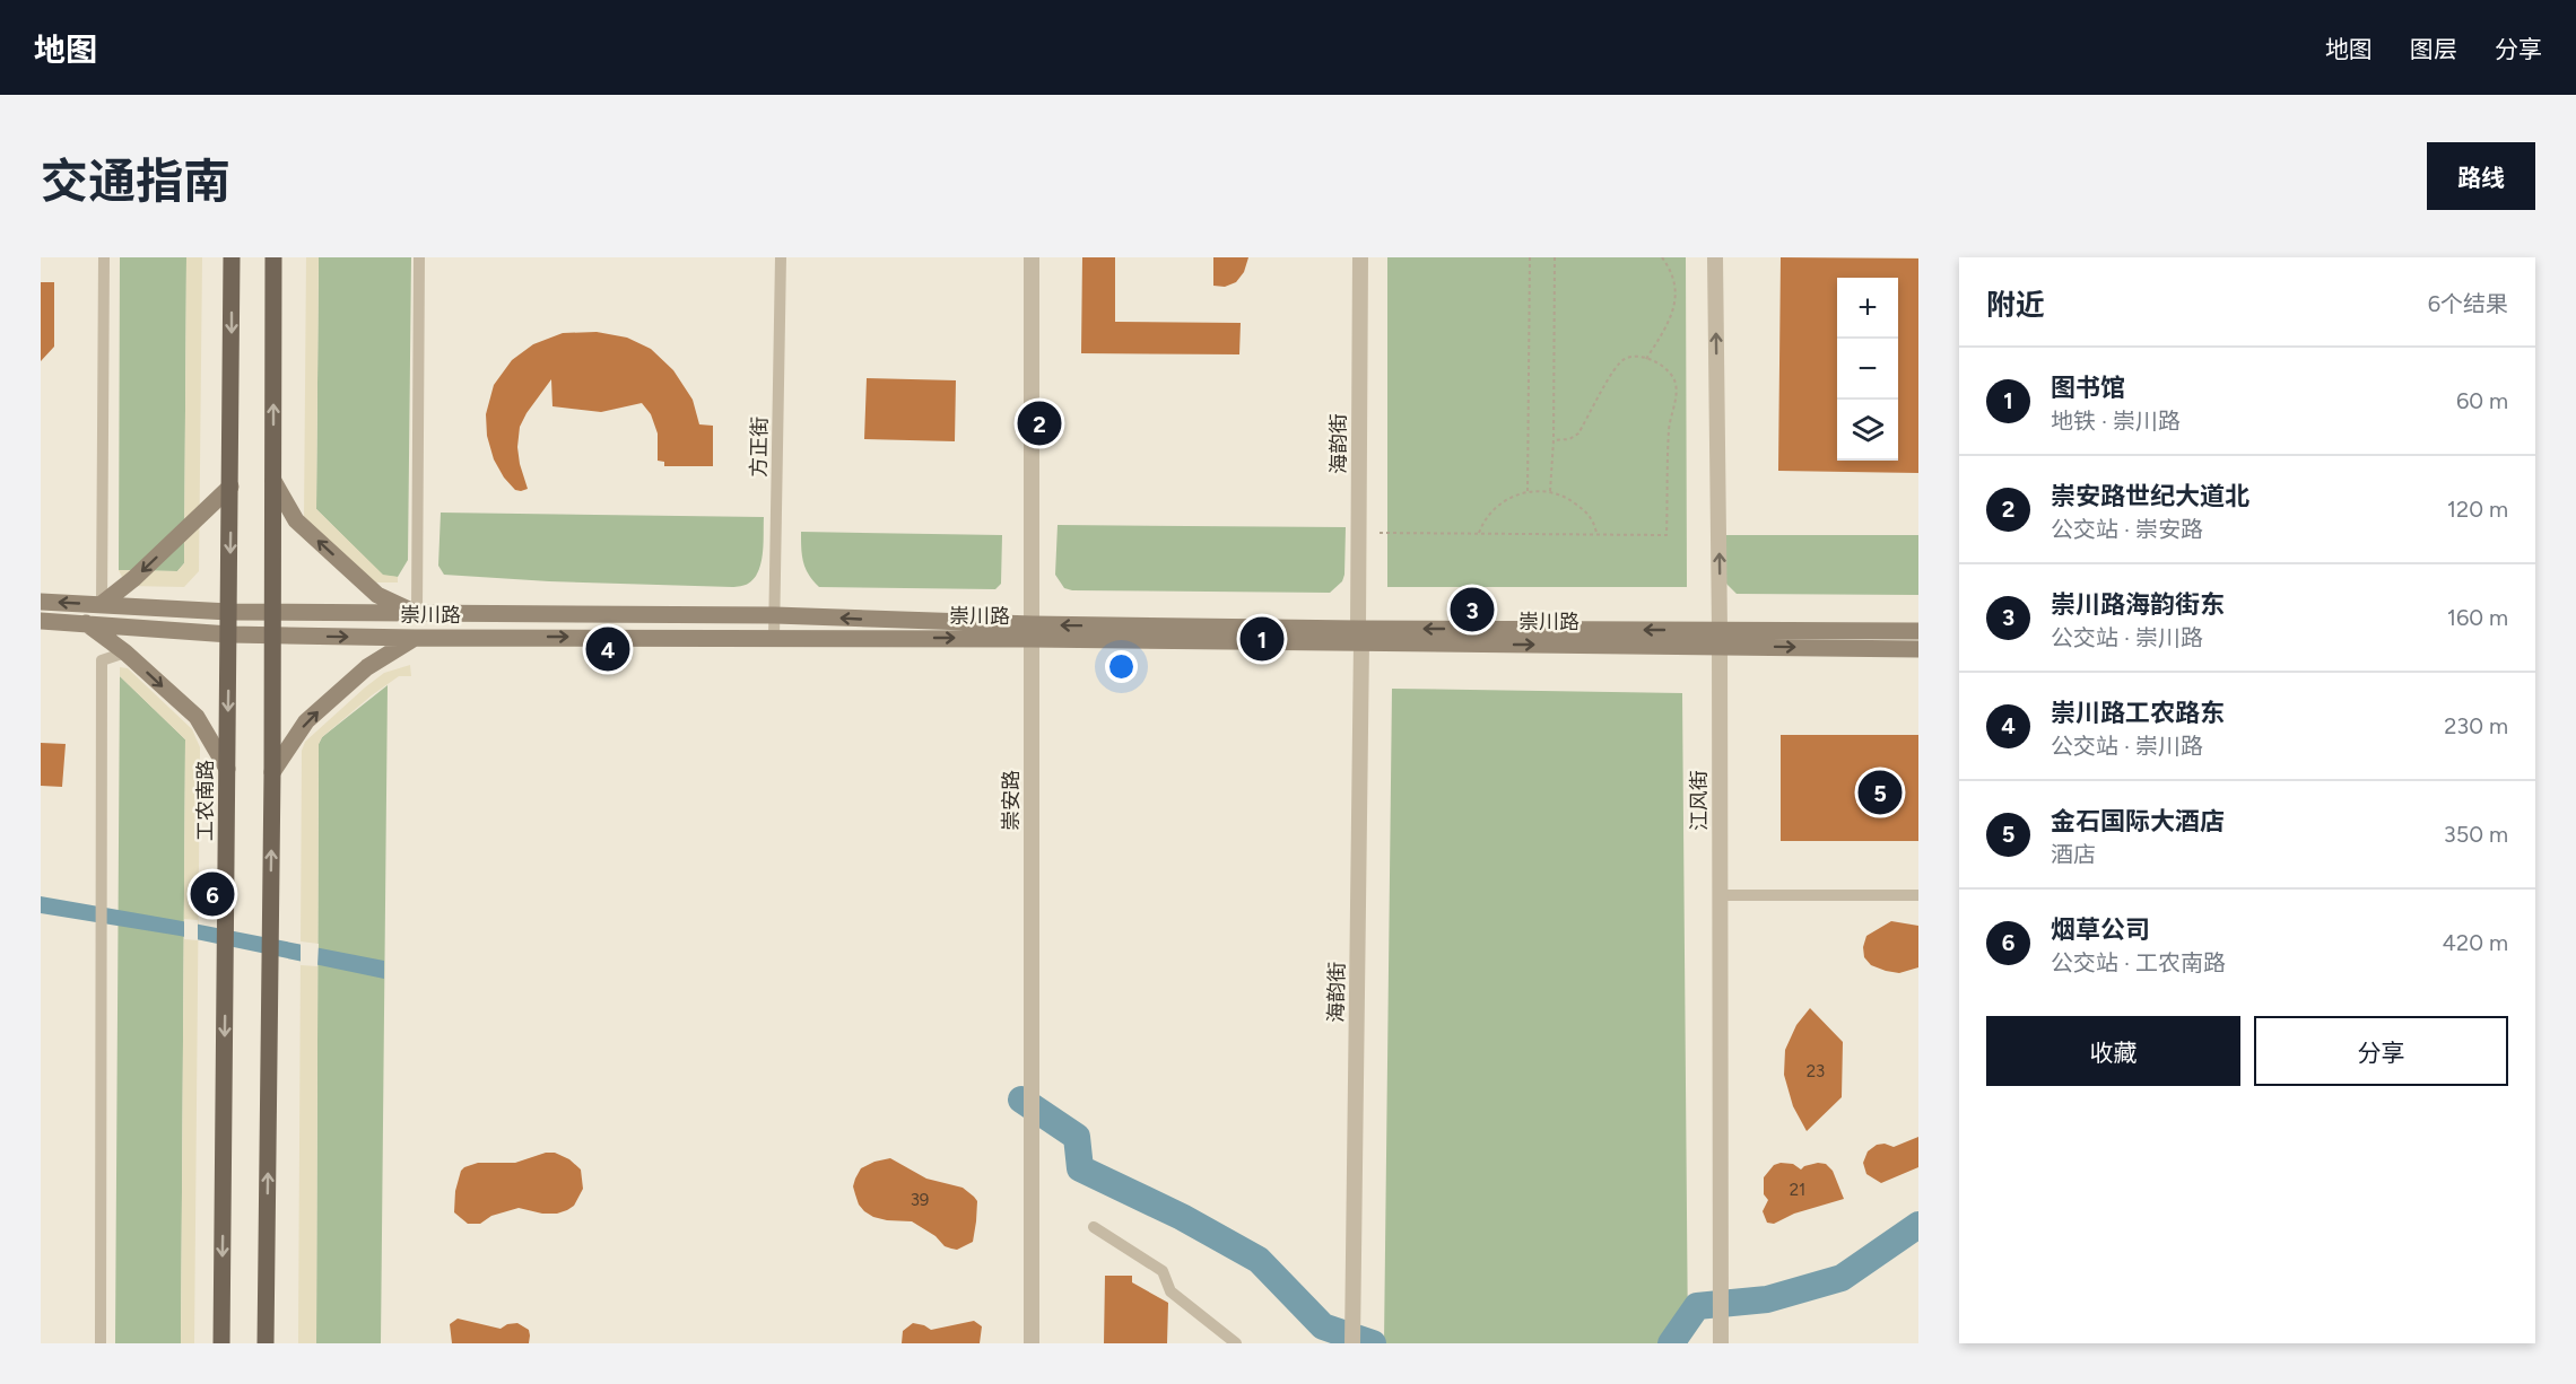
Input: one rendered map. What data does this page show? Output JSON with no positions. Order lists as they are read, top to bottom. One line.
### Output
{"streets":{"main road":["崇川路","工农南路"],"street":["海韵街","方正街","崇安路","江风街"]},"crossings":[["海韵街","崇川路"],["方正街","崇川路"],["崇川路","工农南路"],["崇川路","崇安路"],["崇川路","江风街"]],"one_way":["江风街"],"house_numbers":["23","21","39"],"page":{"header":"地图","nav":["地图","图层","分享"],"title":"交通指南","buttons":["路线",["收藏","分享"]],"heading":["附近","6个结果"],"map_buttons":["+","−"],"list":[{"mark":"1","name":"图书馆","note":"地铁 · 崇川路","value":"60 m"},{"mark":"2","name":"崇安路世纪大道北","note":"公交站 · 崇安路","value":"120 m"},{"mark":"3","name":"崇川路海韵街东","note":"公交站 · 崇川路","value":"160 m"},{"mark":"4","name":"崇川路工农路东","note":"公交站 · 崇川路","value":"230 m"},{"mark":"5","name":"金石国际大酒店","note":"酒店","value":"350 m"},{"mark":"6","name":"烟草公司","note":"公交站 · 工农南路","value":"420 m"}],"pins":["2","3","1","4","5","6"]}}
